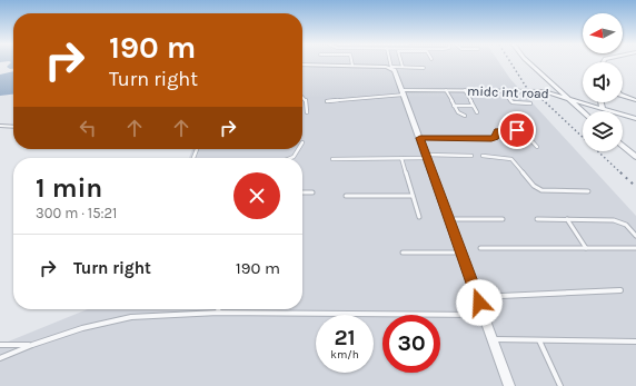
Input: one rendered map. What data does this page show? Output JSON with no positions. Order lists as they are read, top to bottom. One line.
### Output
{"streets":{"street":["midc int road"]},"north":"left","page":{"turn":["190 m","Turn right"],"heading":["1 min","300 m · 15:21"],"list":[{"name":"Turn right","value":"190 m"}],"speed":"21 km/h","limit":"30"}}
